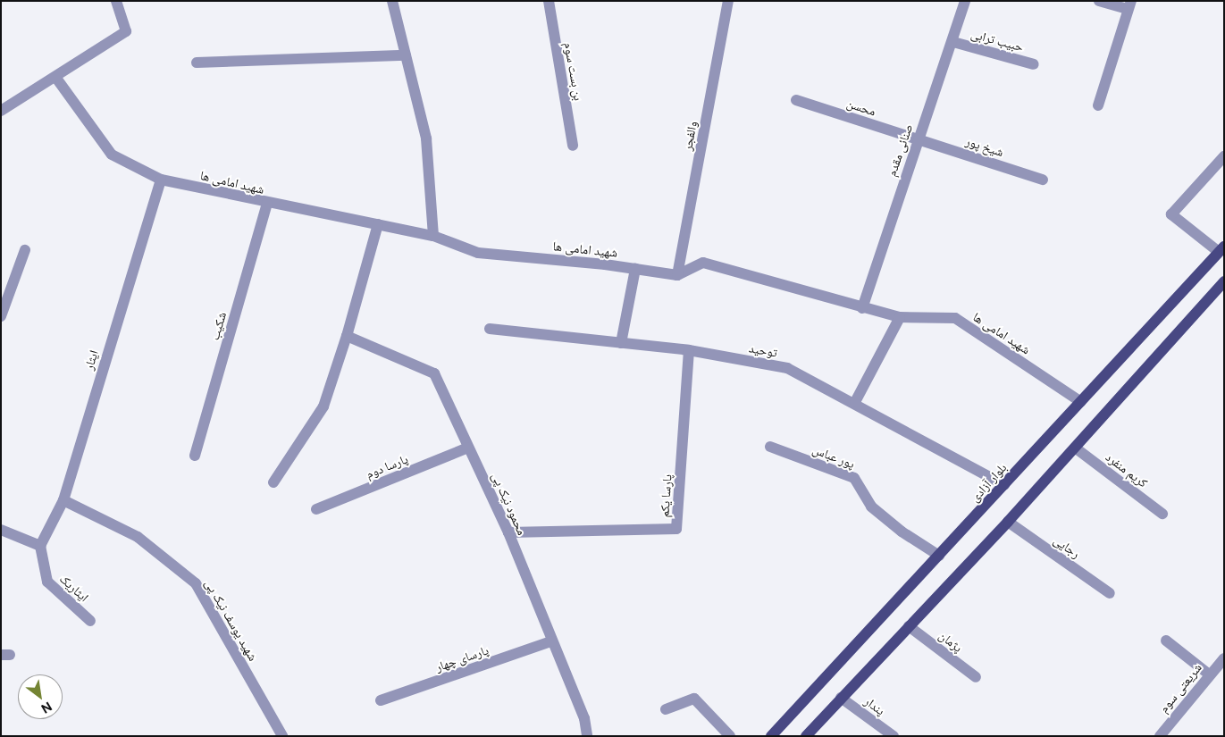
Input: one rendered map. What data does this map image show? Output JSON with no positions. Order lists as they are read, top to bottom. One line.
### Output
{"streets":{"main road":["بلوار آزادی"],"street":["حبیب ترابی","بن بست سوم","محسن","والفجر","شیخ پور","صنائی مقدم","شهید امامی ها","شکیب","توحید","ایثار","پور عباس","پارسا دوم","کریم منفرد","پارسا یکم","محمود نیک پی","رجایی","ایثاریک","شهید یوسف نیک پی","پژمان","پارسای چهار","شریعتی سوم","پندار"]},"crossings":[["حبیب ترابی","صنائی مقدم"],["محسن","شیخ پور"],["محسن","صنائی مقدم"],["والفجر","شهید امامی ها"],["شیخ پور","صنائی مقدم"],["صنائی مقدم","شهید امامی ها"],["شهید امامی ها","شکیب"],["شهید امامی ها","ایثار"],["شهید امامی ها","بلوار آزادی"],["توحید","بلوار آزادی"],["توحید","پارسا یکم"],["ایثار","ایثاریک"],["ایثار","شهید یوسف نیک پی"],["پور عباس","بلوار آزادی"],["پارسا دوم","محمود نیک پی"],["پارسا یکم","محمود نیک پی"],["محمود نیک پی","پارسای چهار"]],"north":"bottom right"}
